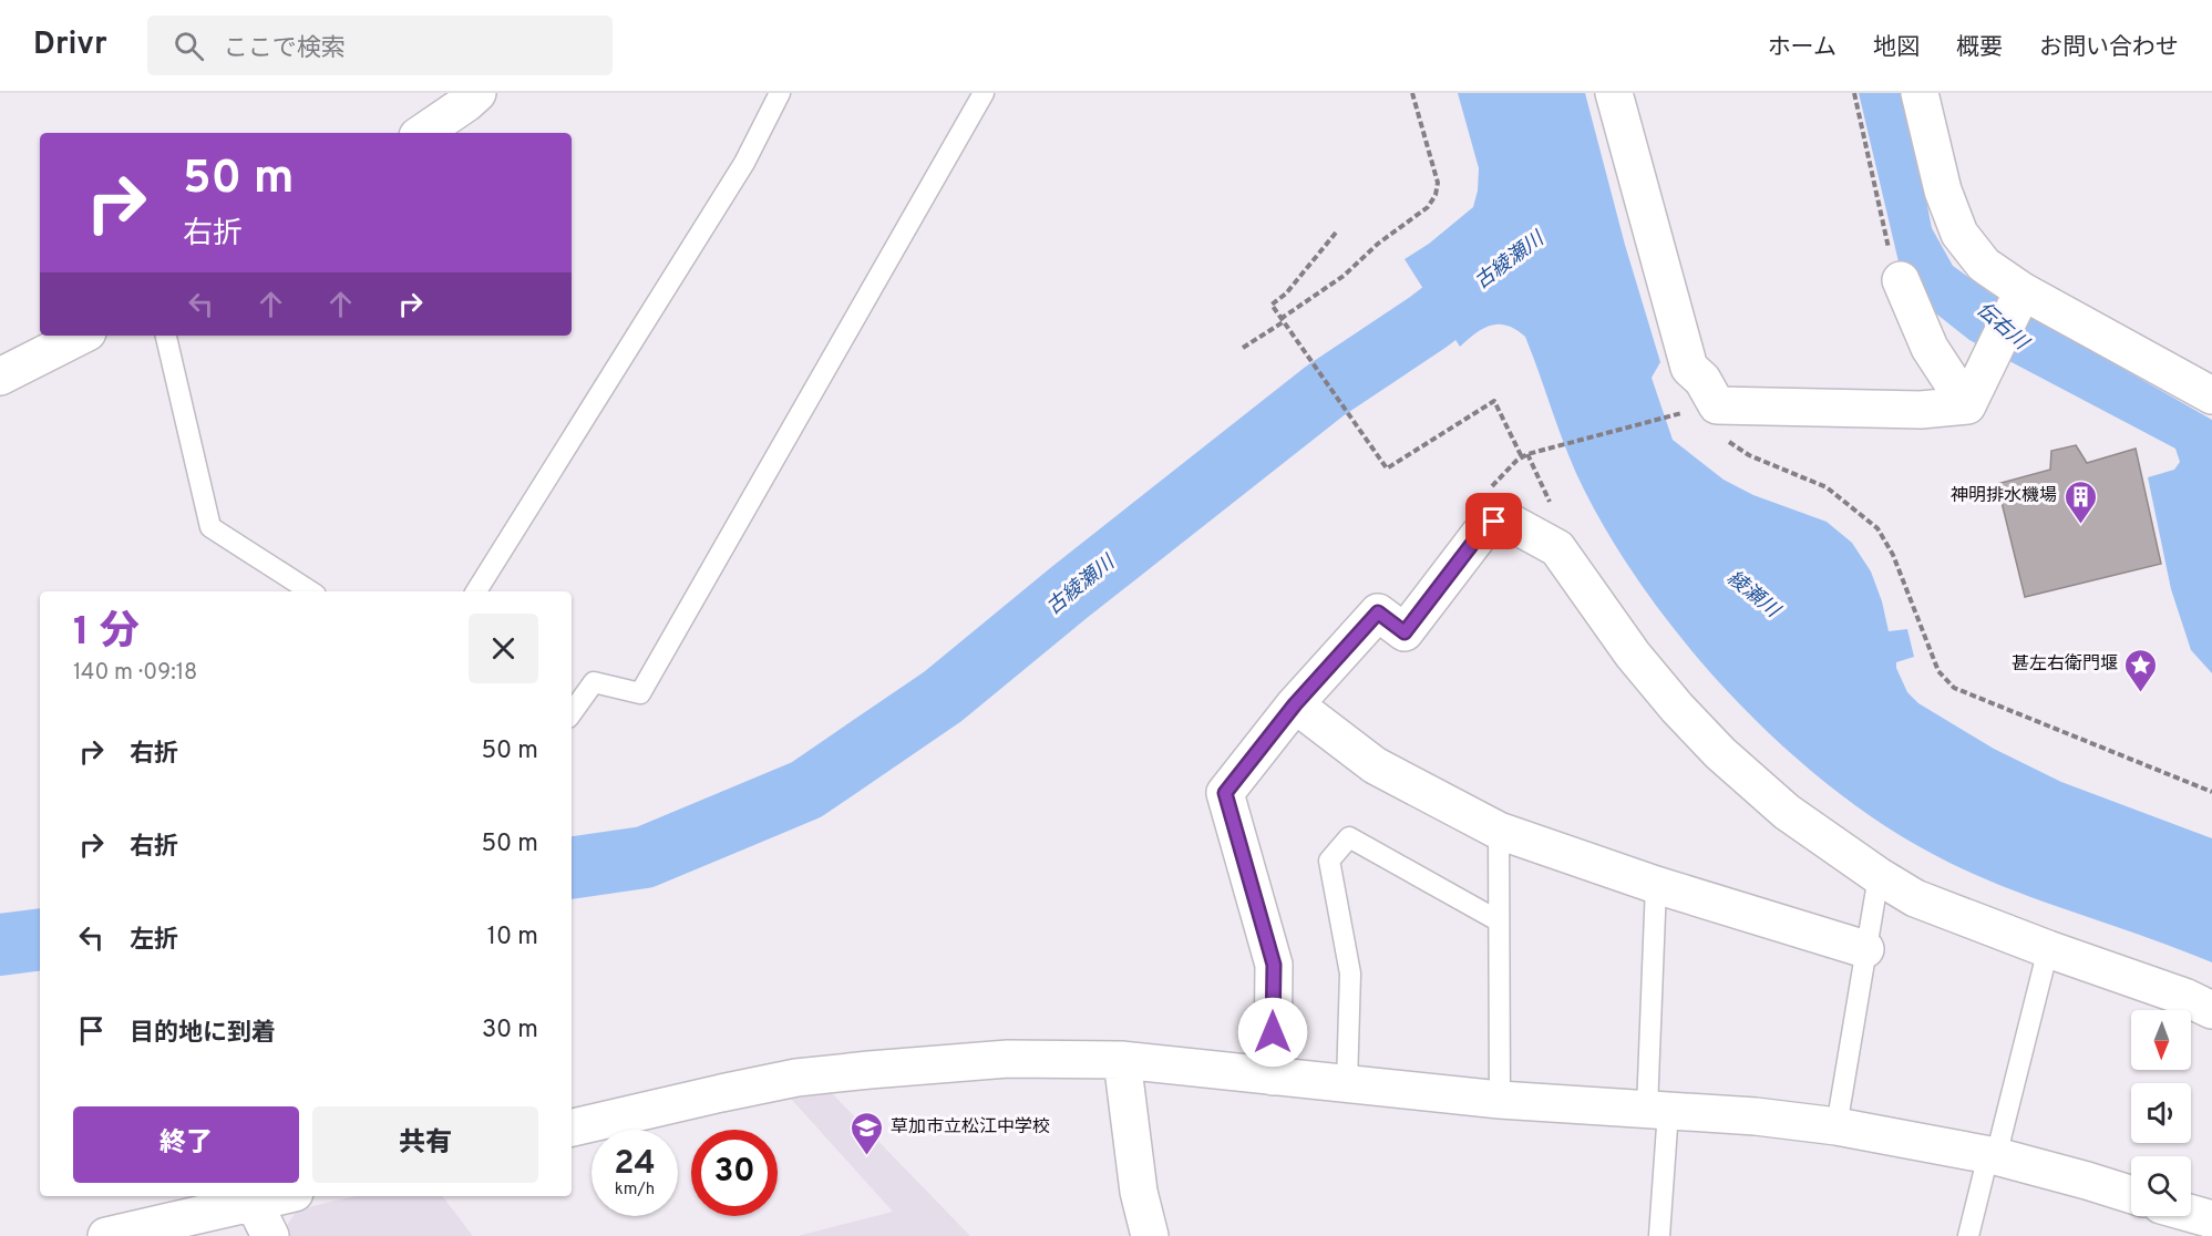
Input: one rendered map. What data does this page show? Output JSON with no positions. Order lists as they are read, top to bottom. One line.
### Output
{"water":["古綾瀬川","伝右川","綾瀬川"],"places":{"building":["神明排水機場"],"place":["甚左右衛門堰"],"school or university":["草加市立松江中学校"]},"north":"bottom","page":{"header":"Drivr","search":"ここで検索","nav":["ホーム","地図","概要","お問い合わせ"],"turn":["50 m","右折"],"heading":["1 分","140 m · 09:18"],"list":[{"name":"右折","value":"50 m"},{"name":"右折","value":"50 m"},{"name":"左折","value":"10 m"},{"name":"目的地に到着","value":"30 m"}],"buttons":["終了","共有"],"speed":"24 km/h","limit":"30"}}
